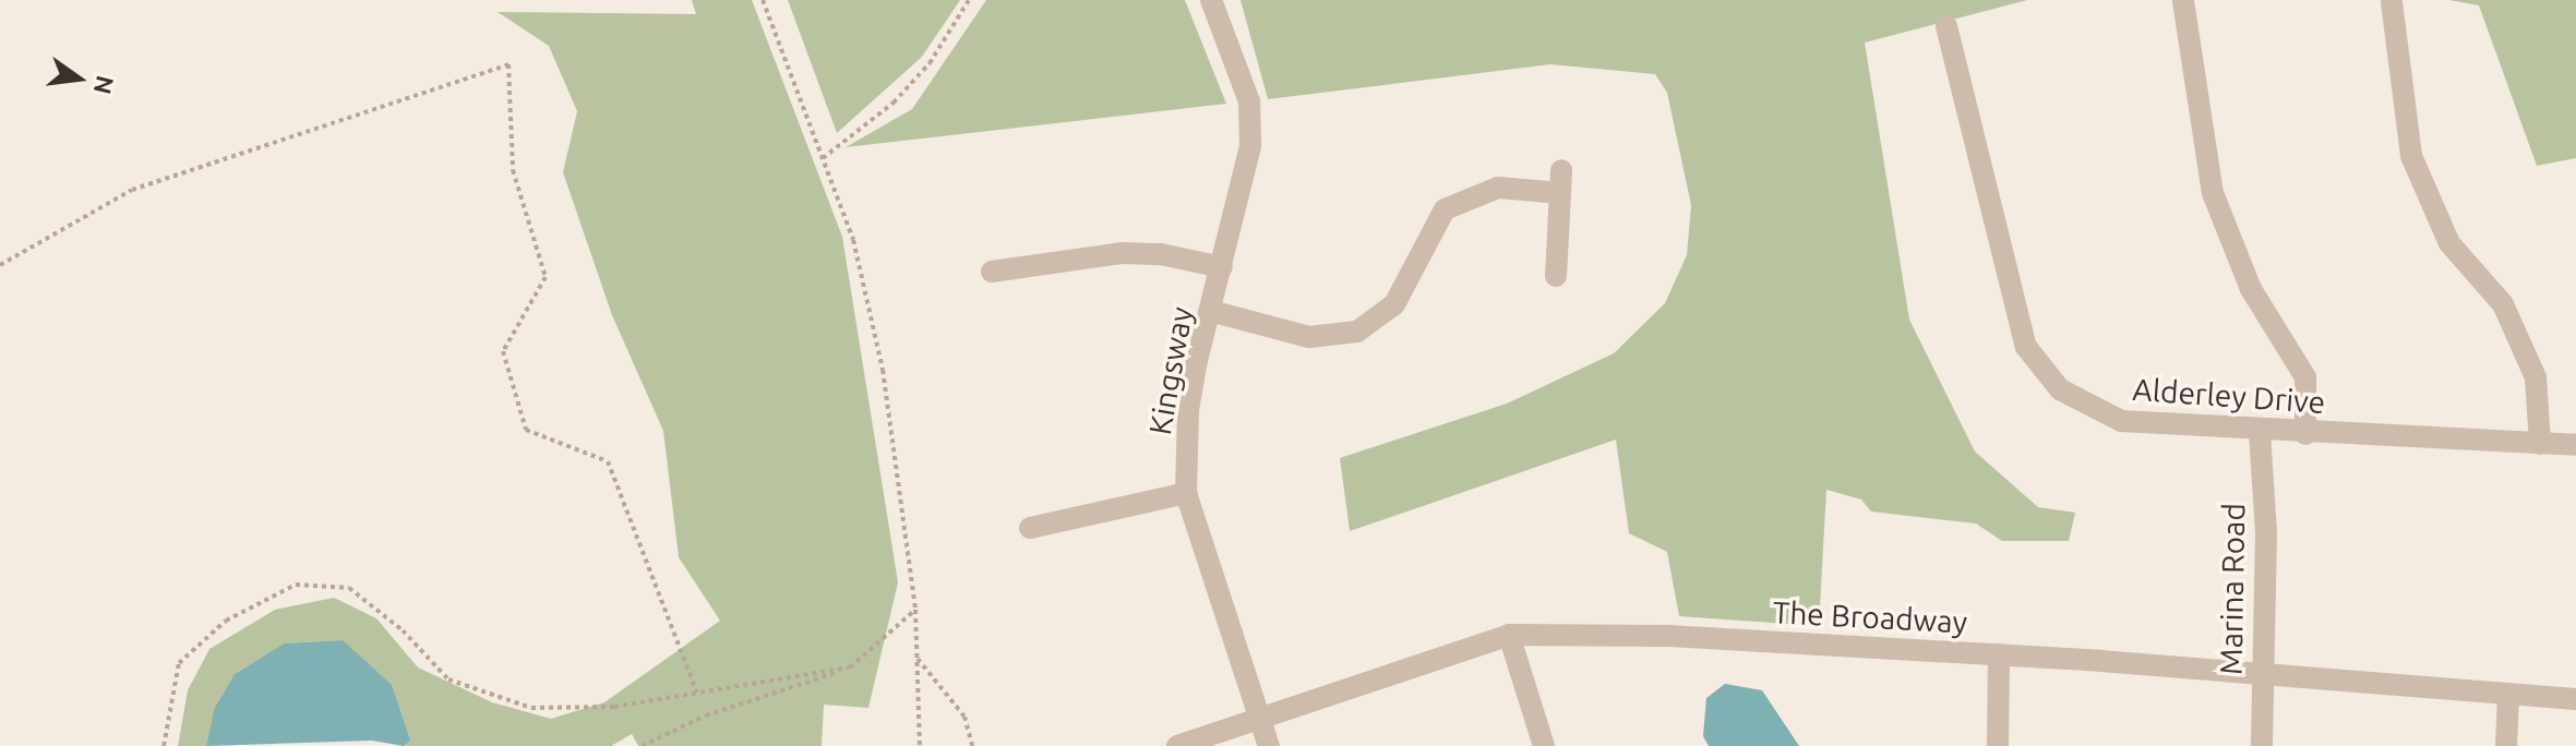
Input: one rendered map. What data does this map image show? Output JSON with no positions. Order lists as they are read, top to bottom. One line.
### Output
{"streets":{"street":["Kingsway","Alderley Drive","Marina Road","The Broadway"]},"crossings":[["Kingsway","The Broadway"],["Alderley Drive","Marina Road"],["Marina Road","The Broadway"]],"north":"right"}
